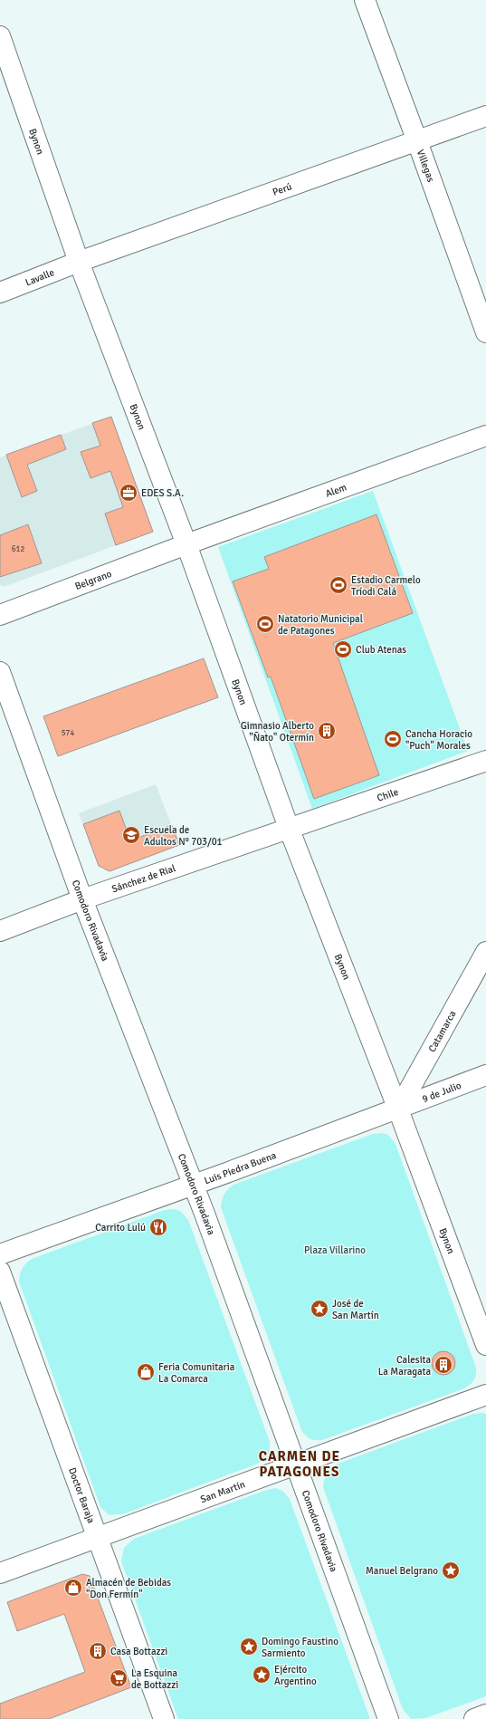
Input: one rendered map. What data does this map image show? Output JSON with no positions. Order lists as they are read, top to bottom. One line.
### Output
{"streets":{"street":["Bynon","Villegas","Perú","Lavalle","Alem","Belgrano","Chile","Sánchez de Rial","Comodoro Rivadavia","Catamarca","9 de Julio","Luis Piedra Buena","San Martín","Doctor Baraja"]},"crossings":[["Bynon","Perú"],["Bynon","Lavalle"],["Bynon","Alem"],["Bynon","Belgrano"],["Bynon","Chile"],["Bynon","Sánchez de Rial"],["Bynon","Catamarca"],["Bynon","9 de Julio"],["Bynon","Luis Piedra Buena"],["Villegas","Perú"],["Perú","Lavalle"],["Alem","Belgrano"],["Chile","Sánchez de Rial"],["Sánchez de Rial","Comodoro Rivadavia"],["Comodoro Rivadavia","Luis Piedra Buena"],["Comodoro Rivadavia","San Martín"],["Catamarca","9 de Julio"],["Catamarca","Luis Piedra Buena"],["9 de Julio","Luis Piedra Buena"],["San Martín","Doctor Baraja"]],"districts":["CARMEN DE PATAGONES"],"parks":["Plaza Villarino"],"places":{"office":["EDES S.A."],"sports":["Estadio Carmelo Tríodi Calá","Natatorio Municipal de Patagones","Club Atenas","Cancha Horacio \"Puch\" Morales"],"building":["Gimnasio Alberto \"Ñato\" Otermín","Calesita La Maragata","Casa Bottazzi"],"school or university":["Escuela de Adultos N° 703/01"],"restaurant":["Carrito Lulú"],"place":["José de San Martín","Manuel Belgrano","Domingo Faustino Sarmiento","Ejército Argentino"],"shop":["Feria Comunitaria La Comarca","Almacén de Bebidas \"Don Fermín\""],"supermarket":["La Esquina de Bottazzi"]},"house_numbers":["612","574"]}
